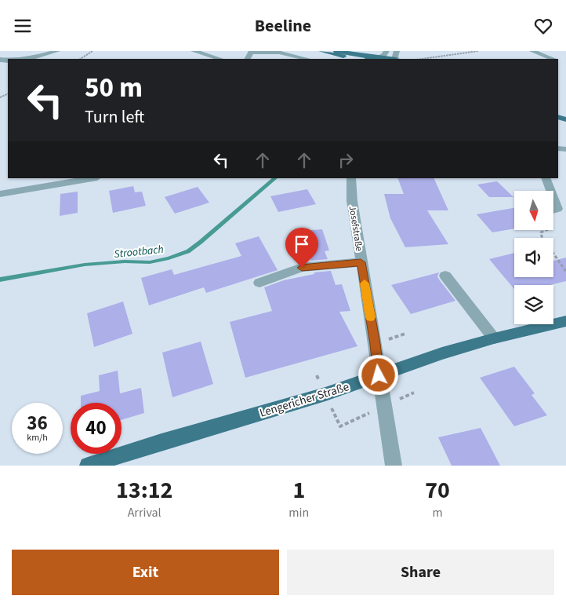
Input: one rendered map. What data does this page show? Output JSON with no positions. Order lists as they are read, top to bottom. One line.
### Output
{"streets":{"main road":["Lengericher Straße"],"street":["Josefstraße"]},"crossings":[["Josefstraße","Lengericher Straße"]],"water":["Strootbach"],"north":"bottom","page":{"header":"Beeline","turn":["50 m","Turn left"],"speed":"36 km/h","limit":"40","eta":["13:12","Arrival","1","min","70","m"],"buttons":["Exit","Share"]}}
